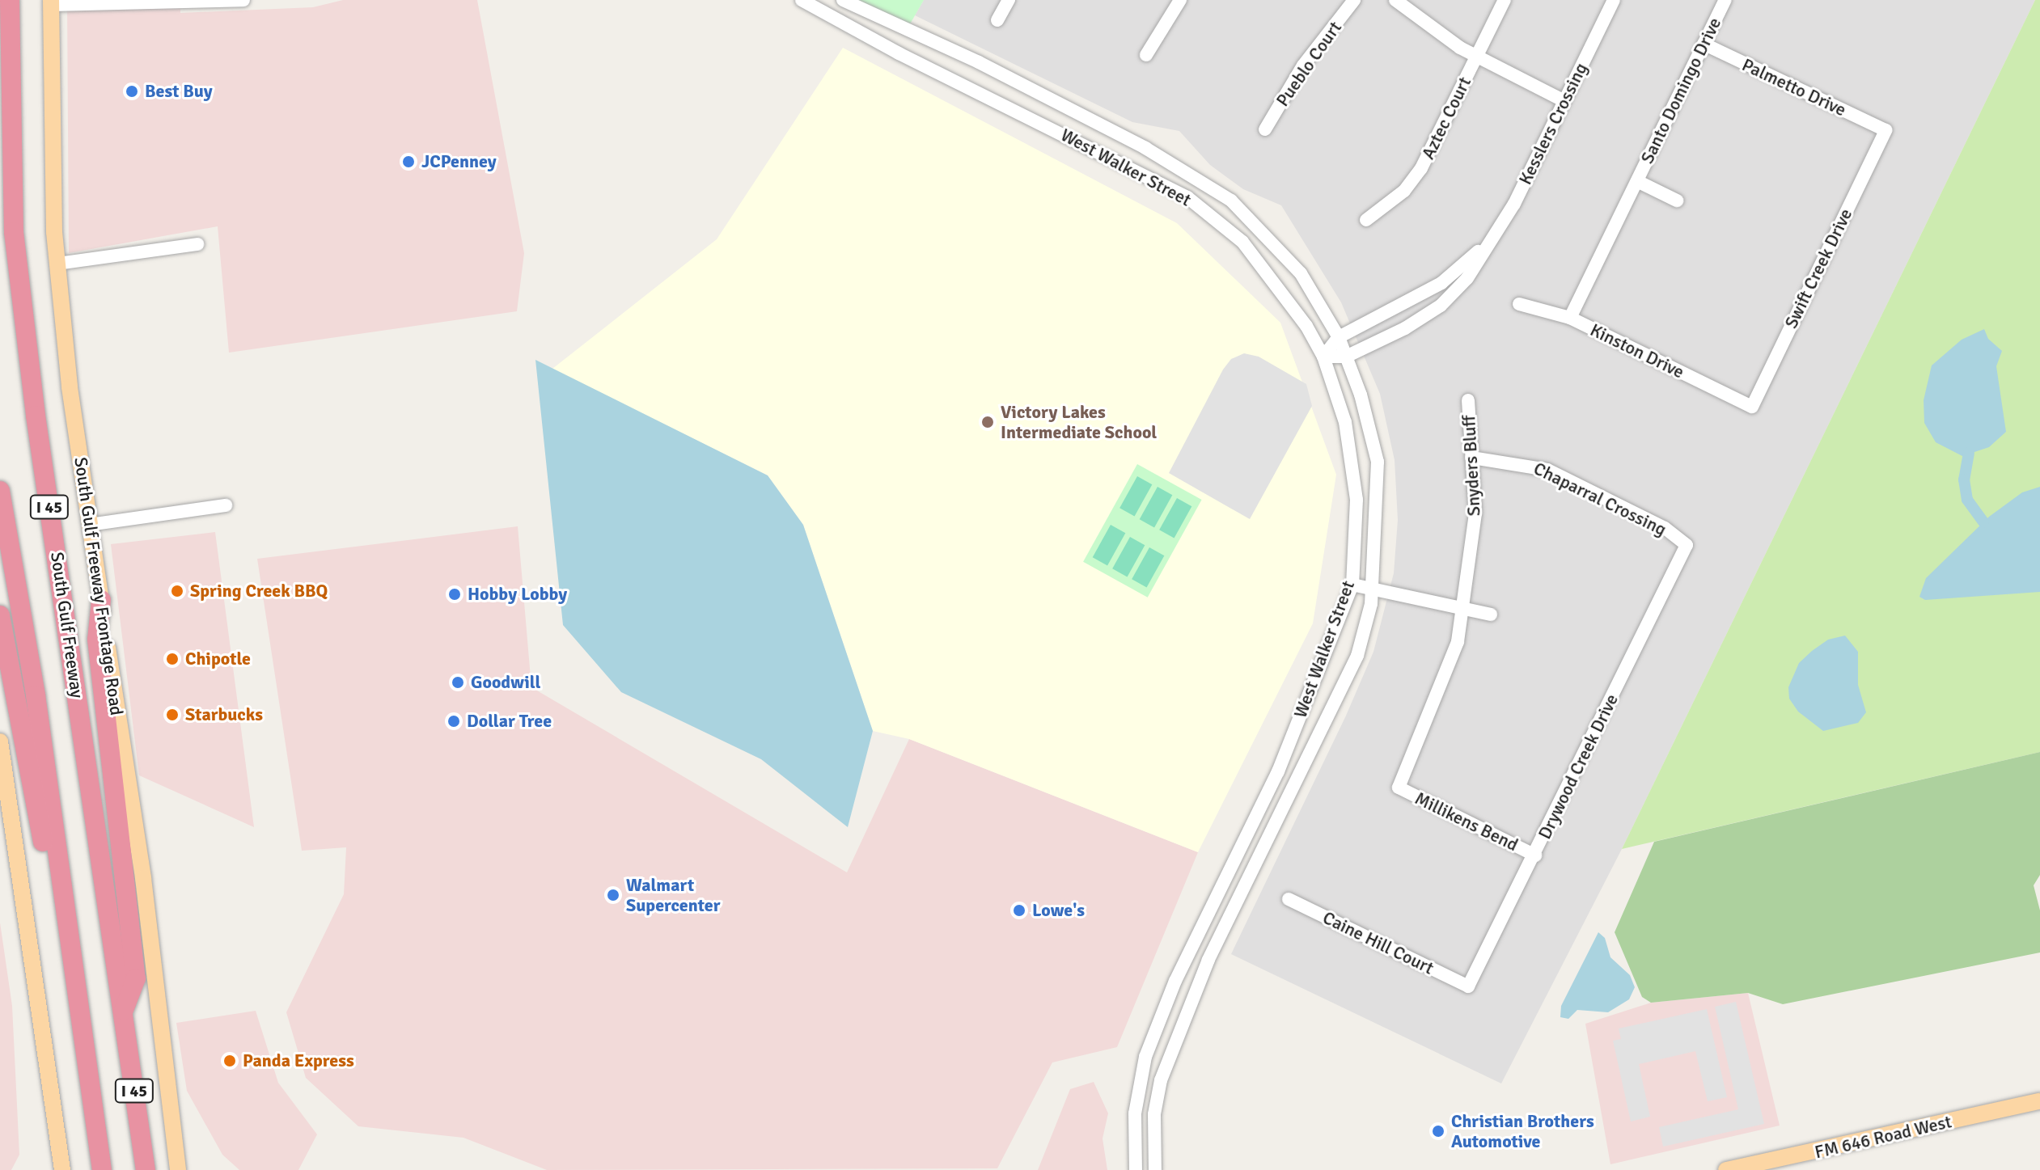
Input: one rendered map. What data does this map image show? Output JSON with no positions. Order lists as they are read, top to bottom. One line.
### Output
{"streets":{"highway":["I 45","South Gulf Freeway"],"main road":["South Gulf Freeway Frontage Road","FM 646 Road West"],"street":["Pueblo Court","Palmetto Drive","Santo Domingo Drive","Aztec Court","Kesslers Crossing","West Walker Street","Swift Creek Drive","Kinston Drive","Snyders Bluff","Chaparral Crossing","Drywood Creek Drive","Millikens Bend","Caine Hill Court"]},"crossings":[["Palmetto Drive","Santo Domingo Drive"],["Palmetto Drive","Swift Creek Drive"],["Santo Domingo Drive","Kinston Drive"],["Kesslers Crossing","West Walker Street"],["Swift Creek Drive","Kinston Drive"],["Snyders Bluff","Chaparral Crossing"],["Snyders Bluff","Millikens Bend"],["Chaparral Crossing","Drywood Creek Drive"],["Drywood Creek Drive","Millikens Bend"],["Drywood Creek Drive","Caine Hill Court"]],"places":["Best Buy","JCPenney","Victory Lakes Intermediate School","Spring Creek BBQ","Hobby Lobby","Chipotle","Goodwill","Starbucks","Dollar Tree","Walmart Supercenter","Lowe's","Panda Express","Christian Brothers Automotive"]}
